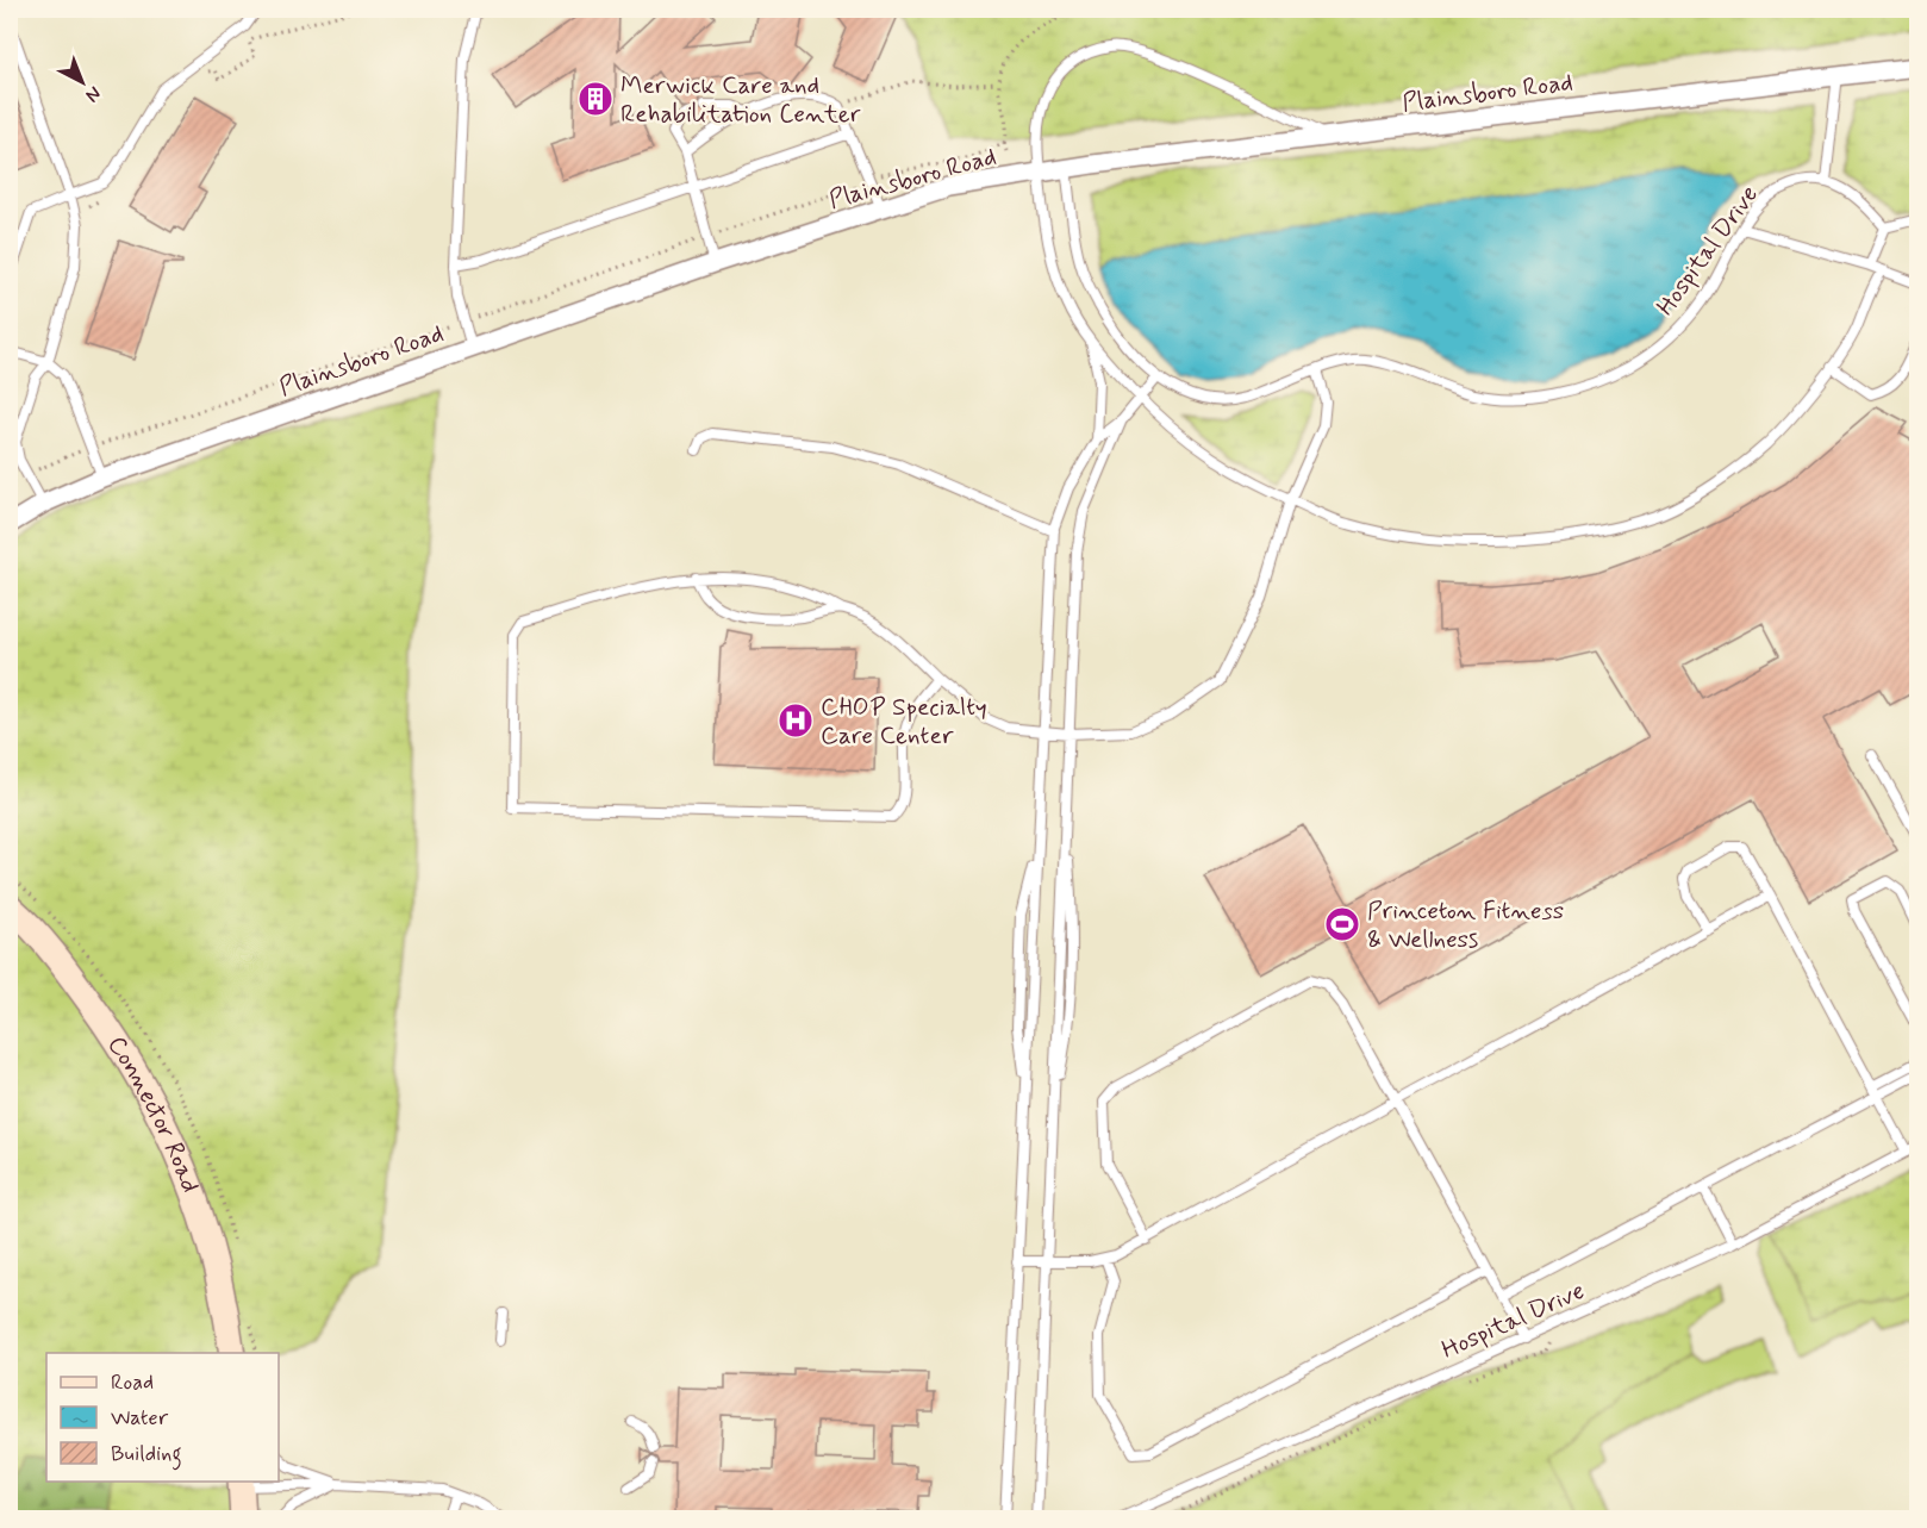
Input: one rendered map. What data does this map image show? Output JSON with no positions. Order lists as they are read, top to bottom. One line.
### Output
{"streets":{"street":["Plainsboro Road","Connector Road"],"lane":["Hospital Drive"]},"places":{"building":["Merwick Care and Rehabilitation Center"],"hospital":["CHOP Specialty Care Center"],"sports":["Princeton Fitness & Wellness"]},"legend":["Road","Water","Building"],"north":"bottom right"}
